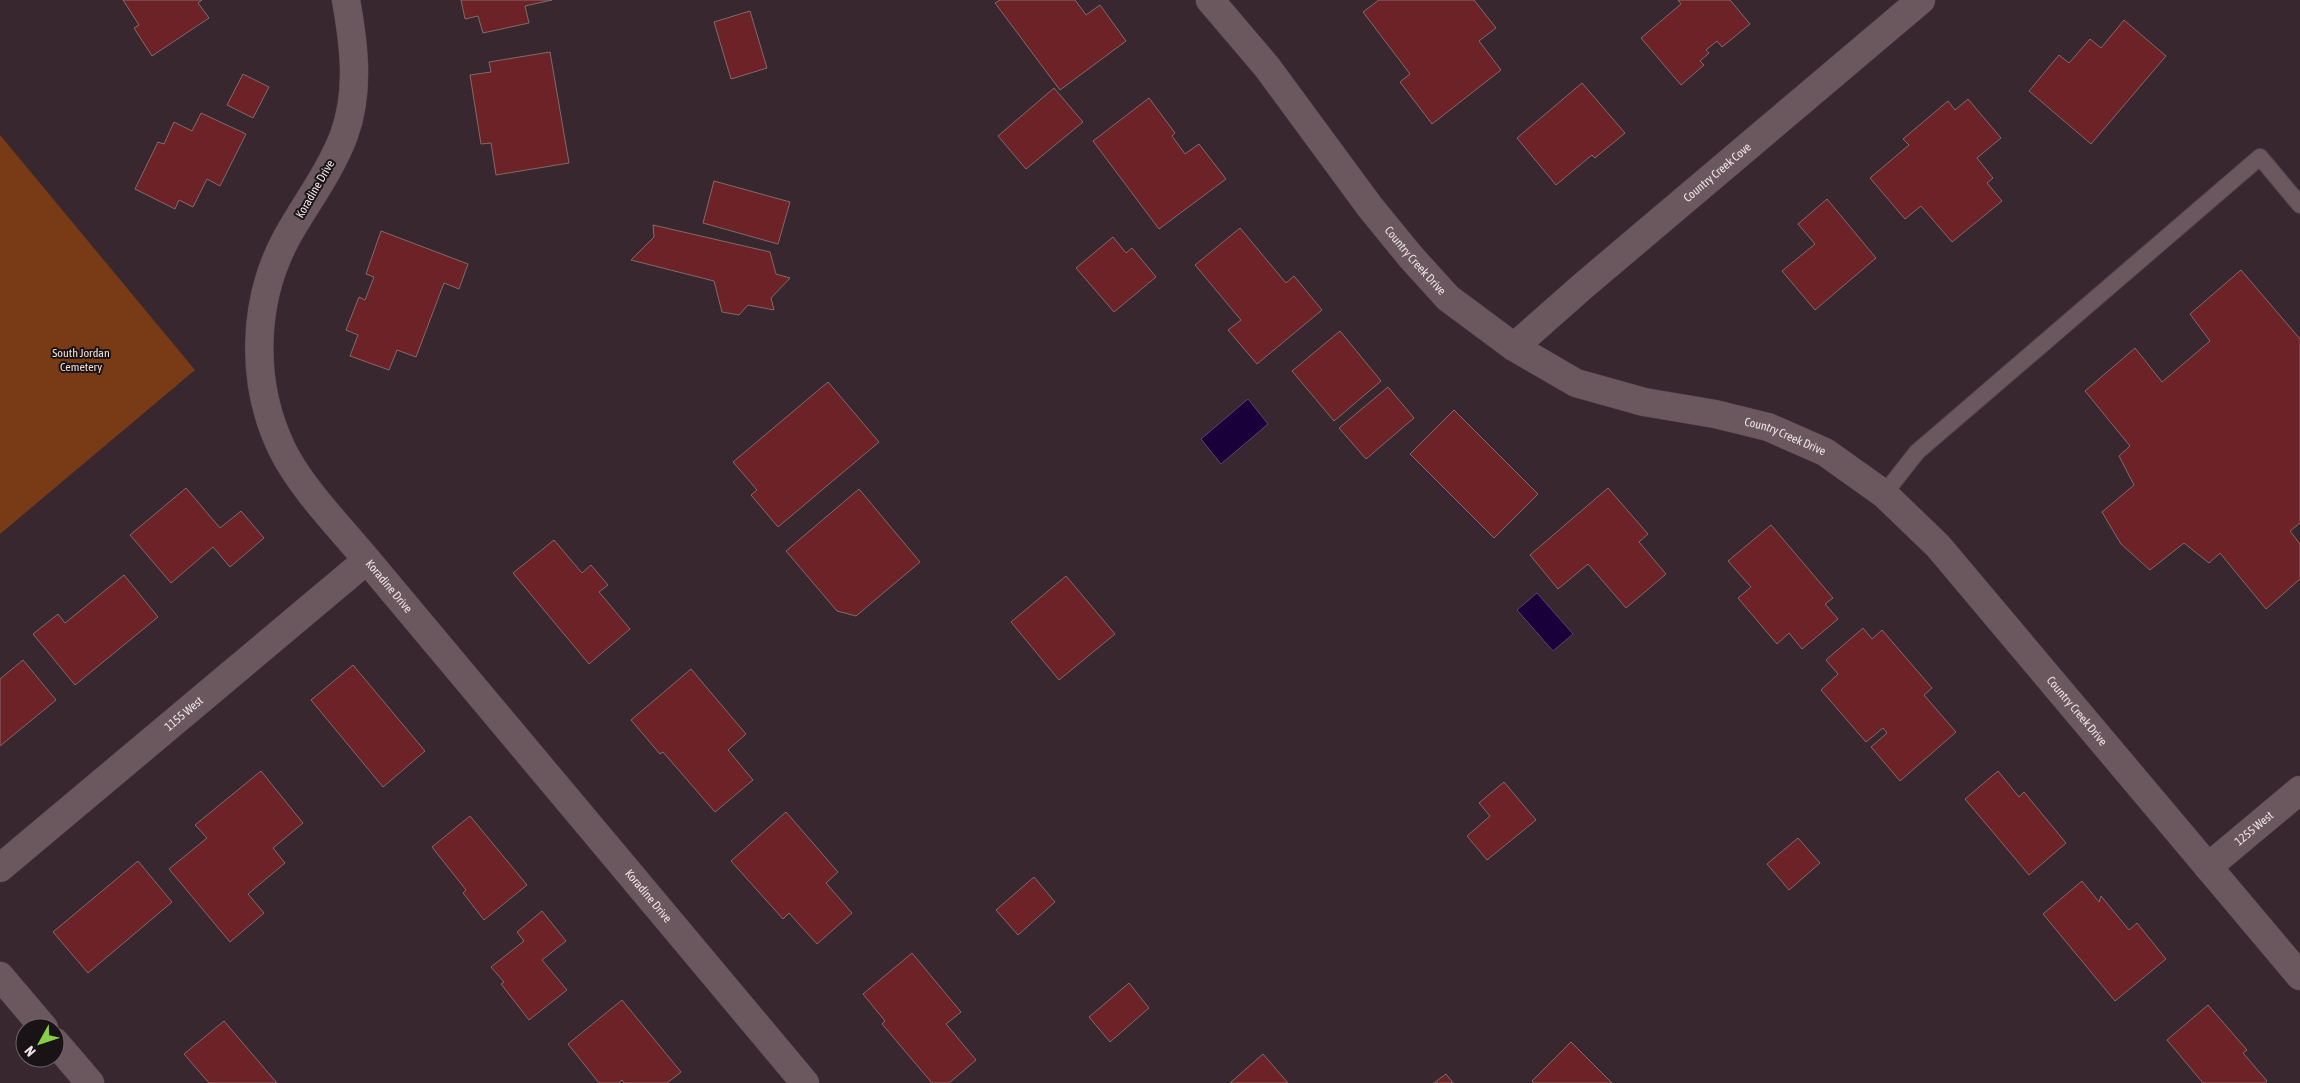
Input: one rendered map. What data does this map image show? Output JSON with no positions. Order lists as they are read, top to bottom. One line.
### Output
{"streets":{"street":["Country Creek Cove","Koradine Drive","Country Creek Drive","1155 West","1255 West"]},"crossings":[["Country Creek Cove","Country Creek Drive"],["Koradine Drive","1155 West"],["Country Creek Drive","1255 West"]],"parks":["South Jordan Cemetery"],"north":"bottom left"}
